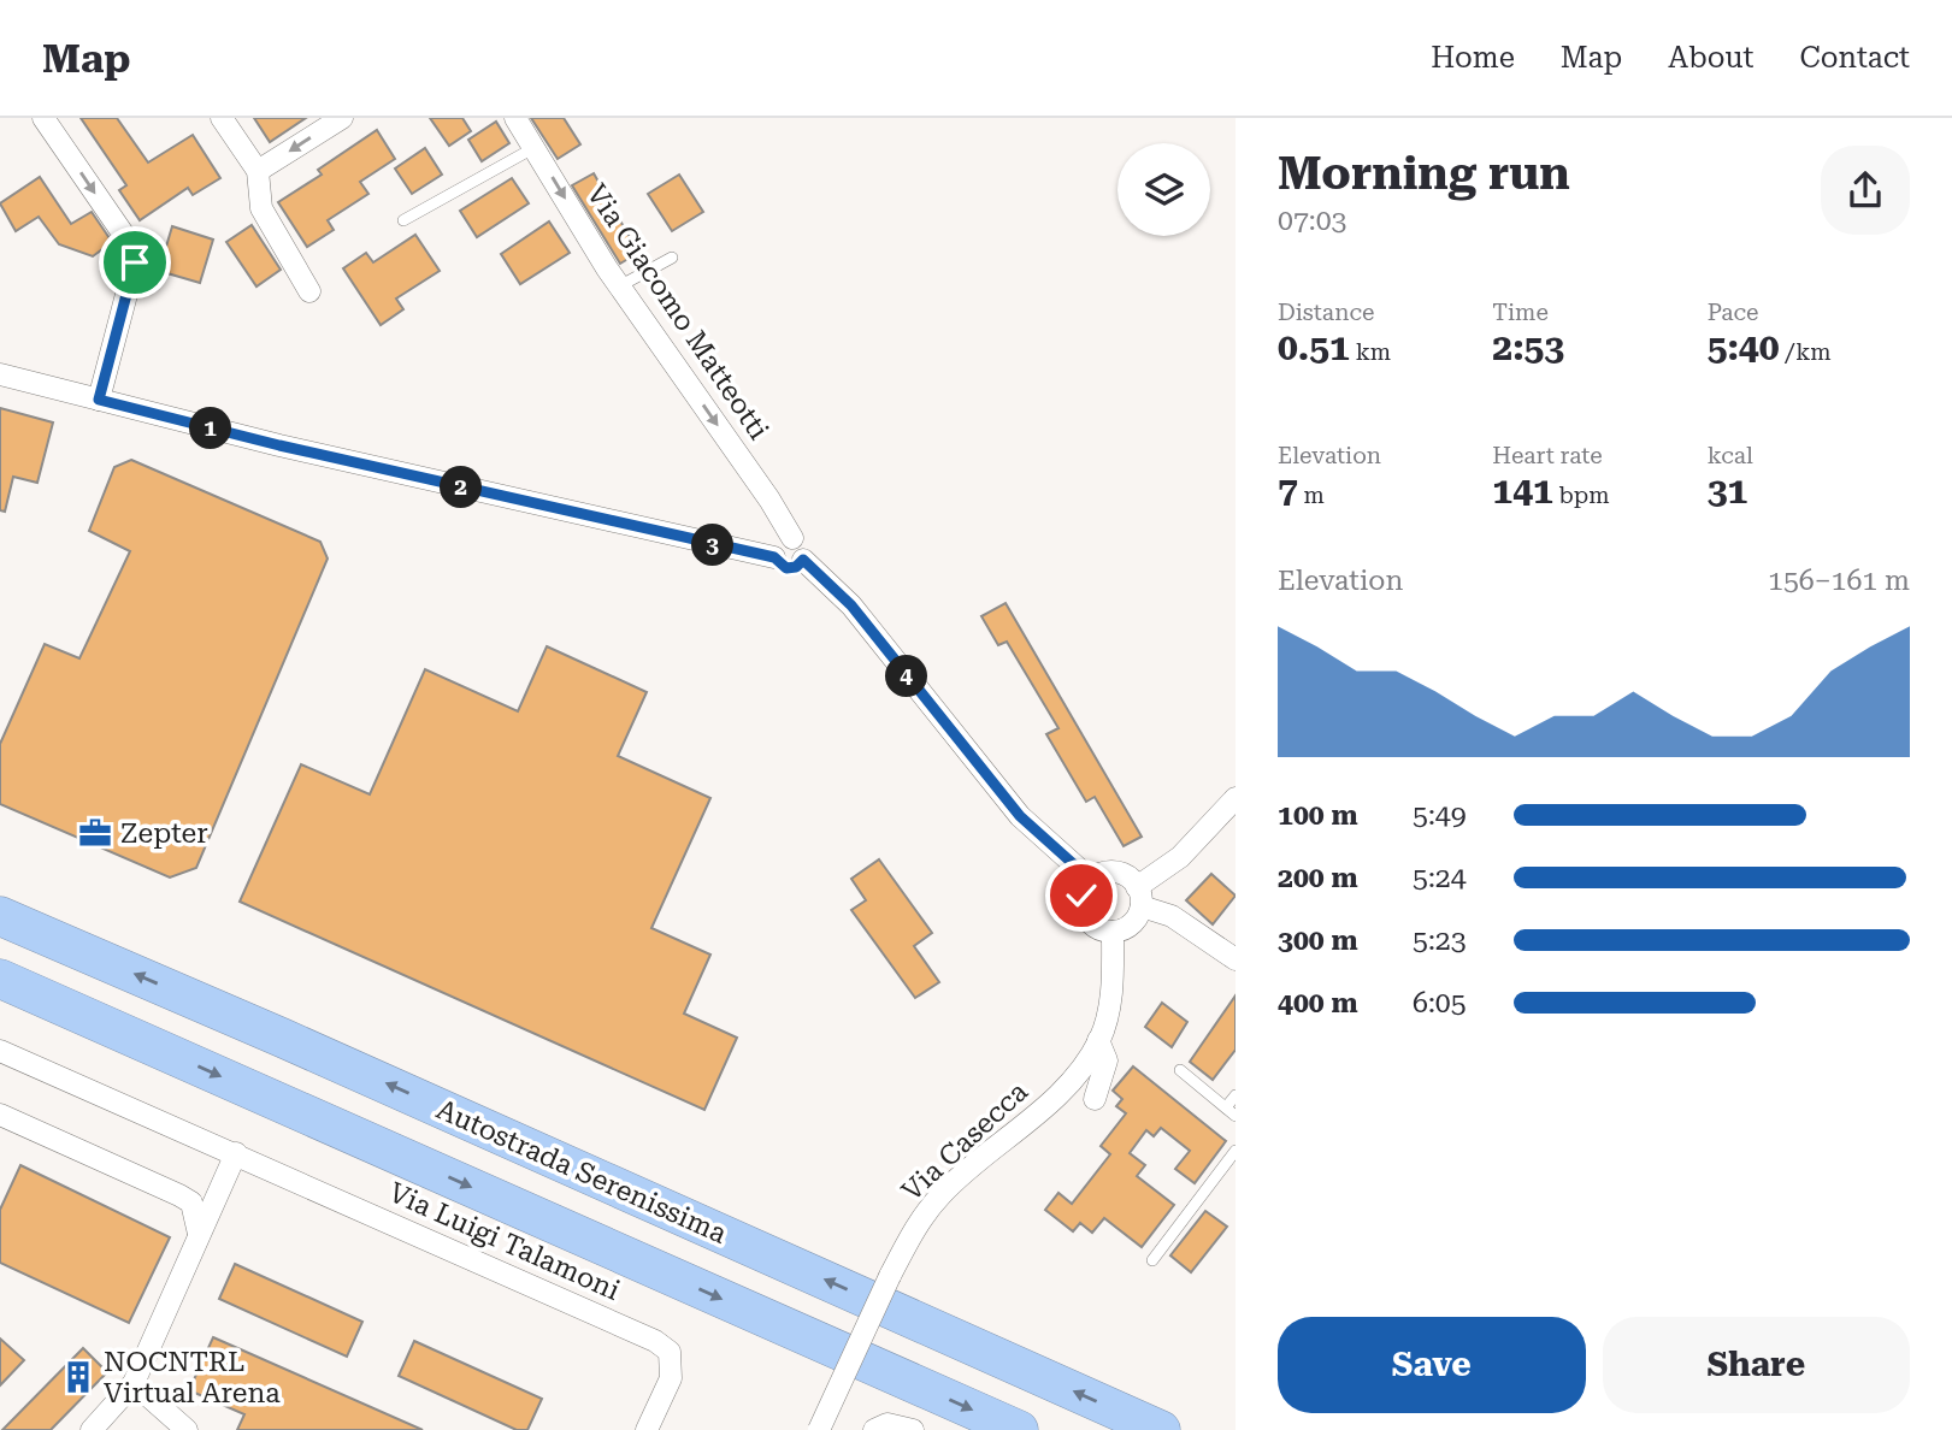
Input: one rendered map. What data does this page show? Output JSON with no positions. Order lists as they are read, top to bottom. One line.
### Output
{"streets":{"highway":["Autostrada Serenissima"],"street":["Via Giacomo Matteotti","Via Casecca","Via Luigi Talamoni"]},"crossings":[["Via Giacomo Matteotti","Via Casecca"]],"one_way":["Via Giacomo Matteotti"],"places":{"office":["Zepter"],"building":["NOCNTRL Virtual Arena"]},"page":{"header":"Map","nav":["Home","Map","About","Contact"],"heading":["Morning run","07:03"],"stats":[["Distance","0.51 km"],["Time","2:53"],["Pace","5:40 /km"],["Elevation","7 m"],["Heart rate","141 bpm"],["kcal","31"]],"pins":["1","2","3","4"],"chart":["Elevation","156–161 m"],"list":[{"name":"100 m","note":"5:49"},{"name":"200 m","note":"5:24"},{"name":"300 m","note":"5:23"},{"name":"400 m","note":"6:05"}],"buttons":["Save","Share"]}}
